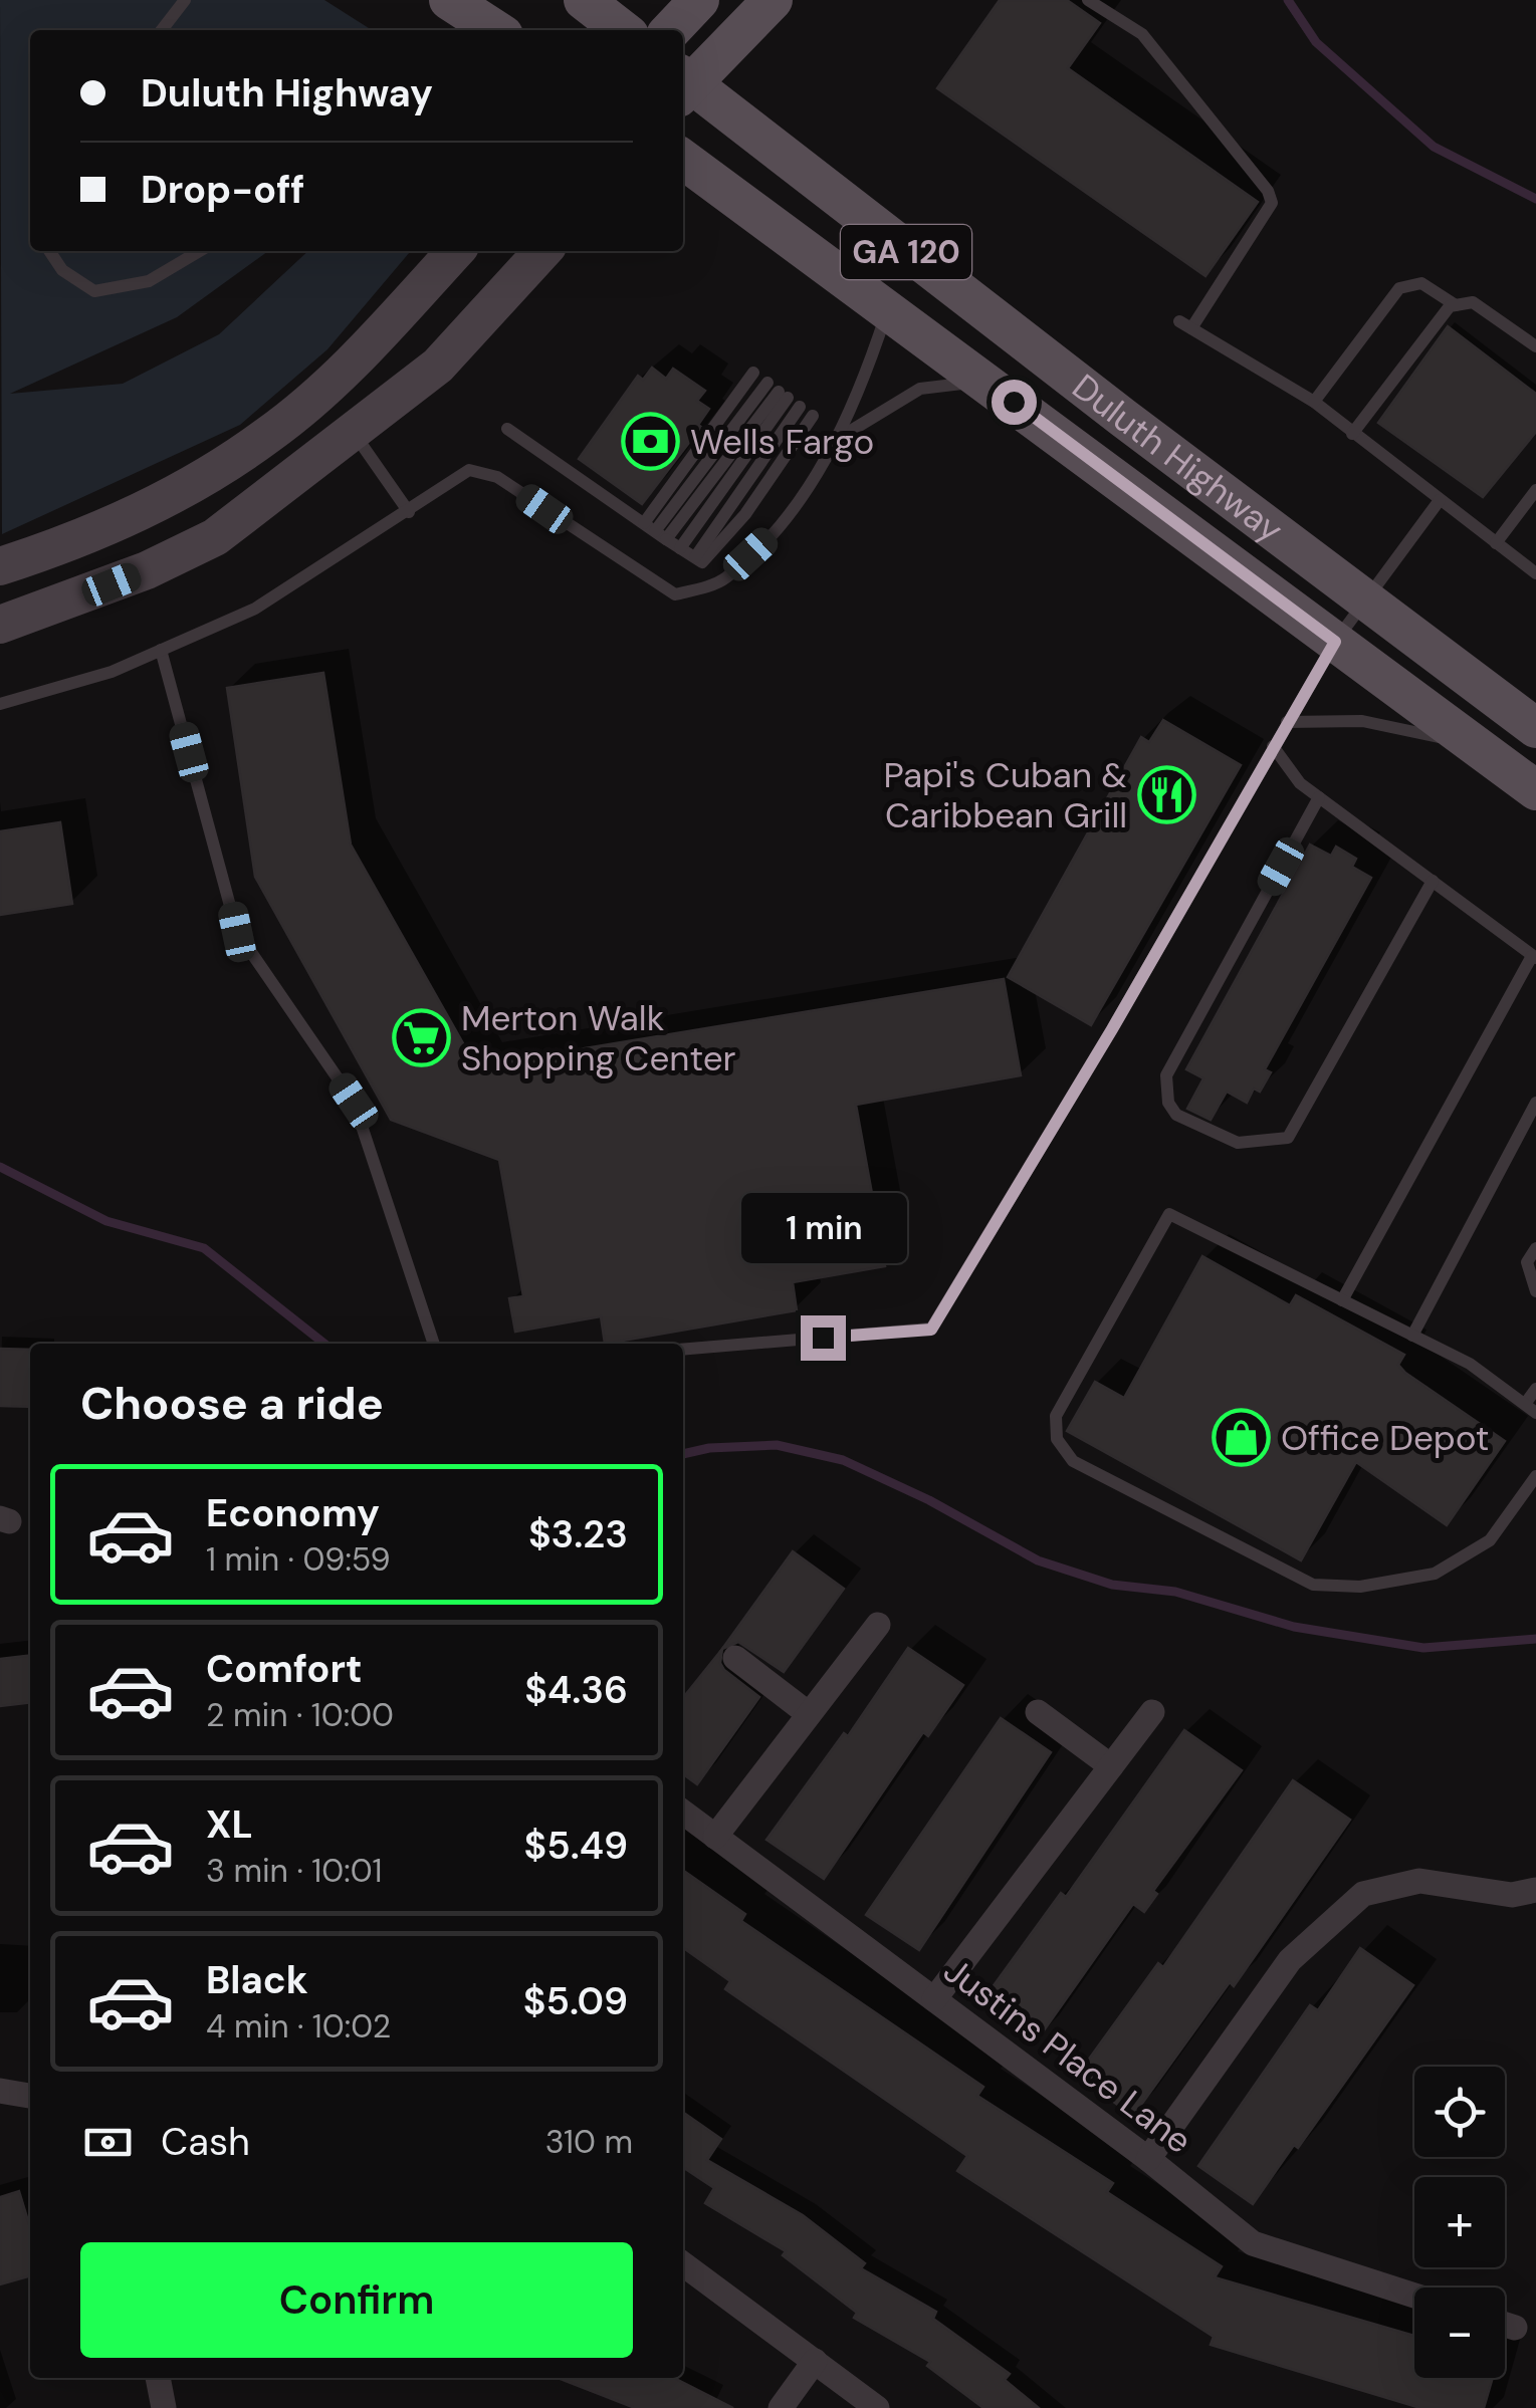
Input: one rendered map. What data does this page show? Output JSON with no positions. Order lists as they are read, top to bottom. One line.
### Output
{"streets":{"main road":["GA 120","Duluth Highway"],"street":["Justins Place Lane"]},"places":{"bank":["Wells Fargo"],"restaurant":["Papi's Cuban & Caribbean Grill"],"supermarket":["Merton Walk Shopping Center"],"shop":["Office Depot"]},"page":{"banner":["Duluth Highway","Drop-off"],"bubble":"1 min","heading":"Choose a ride","list":[{"name":"Economy","note":"1 min · 09:59","value":"$3.23"},{"name":"Comfort","note":"2 min · 10:00","value":"$4.36"},{"name":"XL","note":"3 min · 10:01","value":"$5.49"},{"name":"Black","note":"4 min · 10:02","value":"$5.09"}],"map_buttons":["+","−"],"pay":["Cash","310 m"],"buttons":"Confirm"}}
